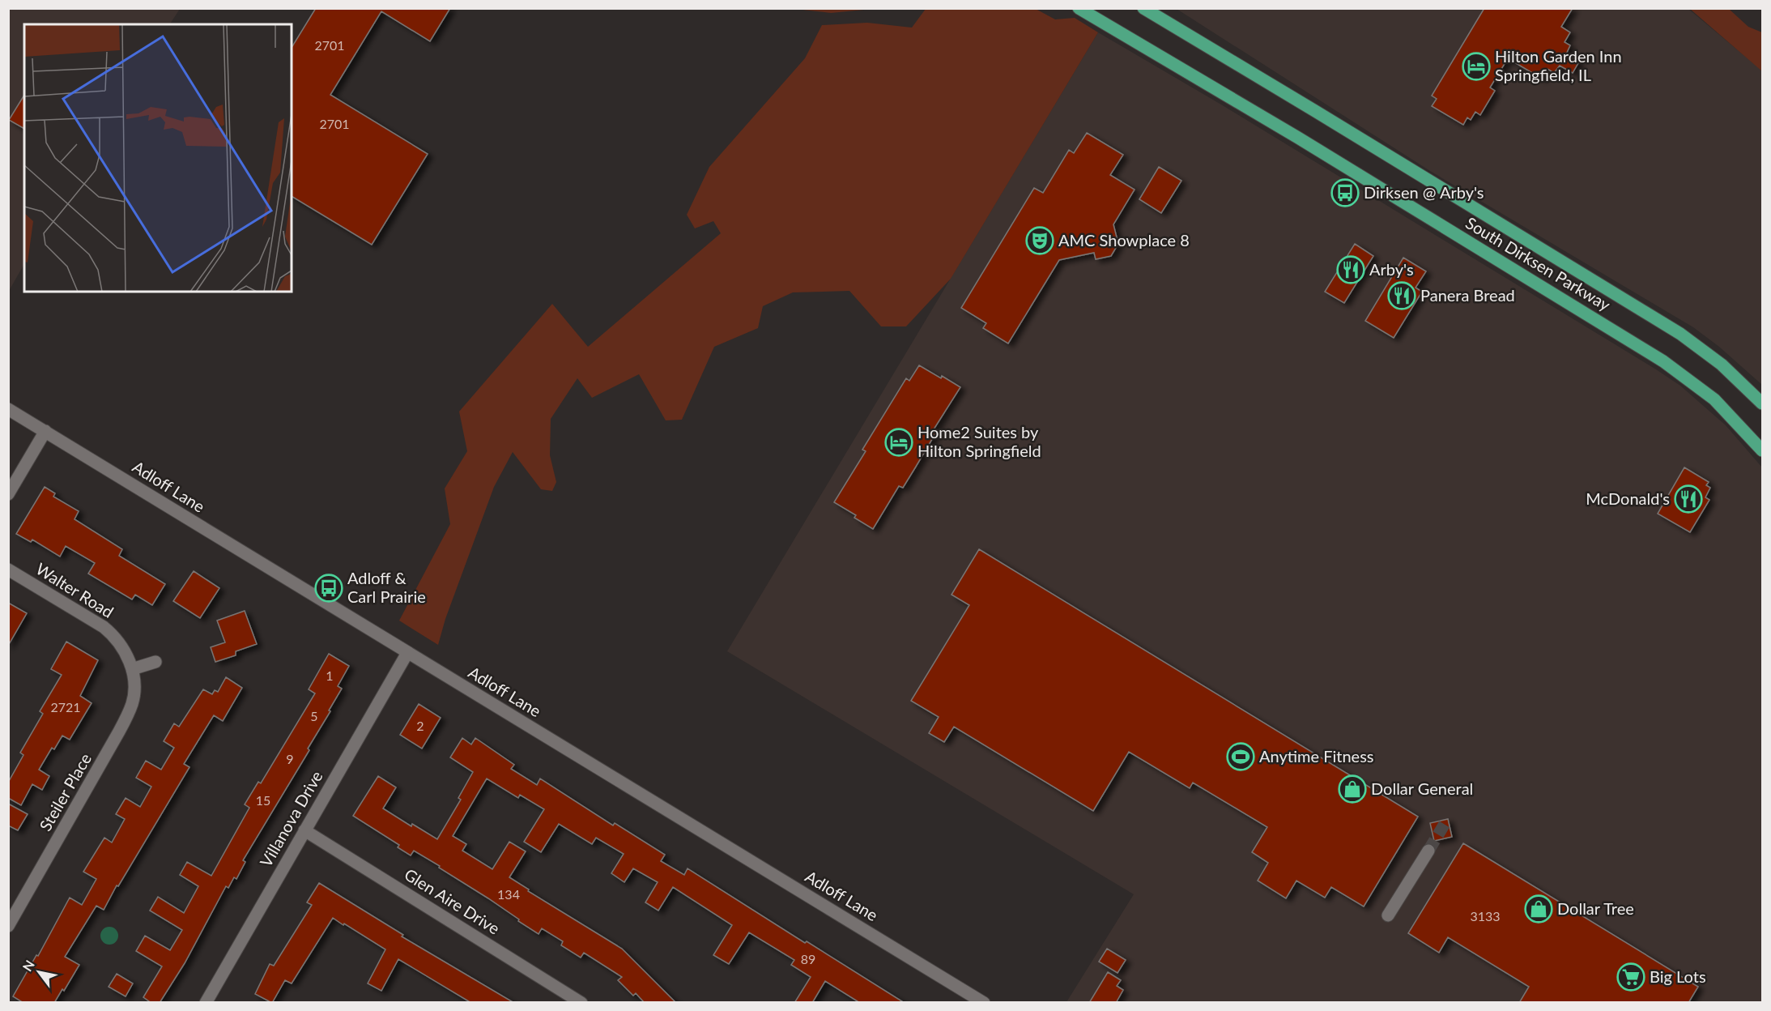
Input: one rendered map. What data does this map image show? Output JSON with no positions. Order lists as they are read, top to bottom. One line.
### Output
{"streets":{"main road":["South Dirksen Parkway"],"street":["Adloff Lane","Walter Road","Steiler Place","Villanova Drive","Glen Aire Drive"]},"crossings":[["Adloff Lane","Villanova Drive"],["Walter Road","Steiler Place"],["Villanova Drive","Glen Aire Drive"]],"places":{"hotel":["Hilton Garden Inn Springfield, IL","Home2 Suites by Hilton Springfield"],"bus stop":["Dirksen @ Arby's","Adloff & Carl Prairie"],"theatre":["AMC Showplace 8"],"restaurant":["Arby's","Panera Bread","McDonald's"],"sports":["Anytime Fitness"],"shop":["Dollar General","Dollar Tree"],"supermarket":["Big Lots"]},"house_numbers":["2701","2701","1","2721","5","2","9","15","134","3133","89"],"north":"top left"}
